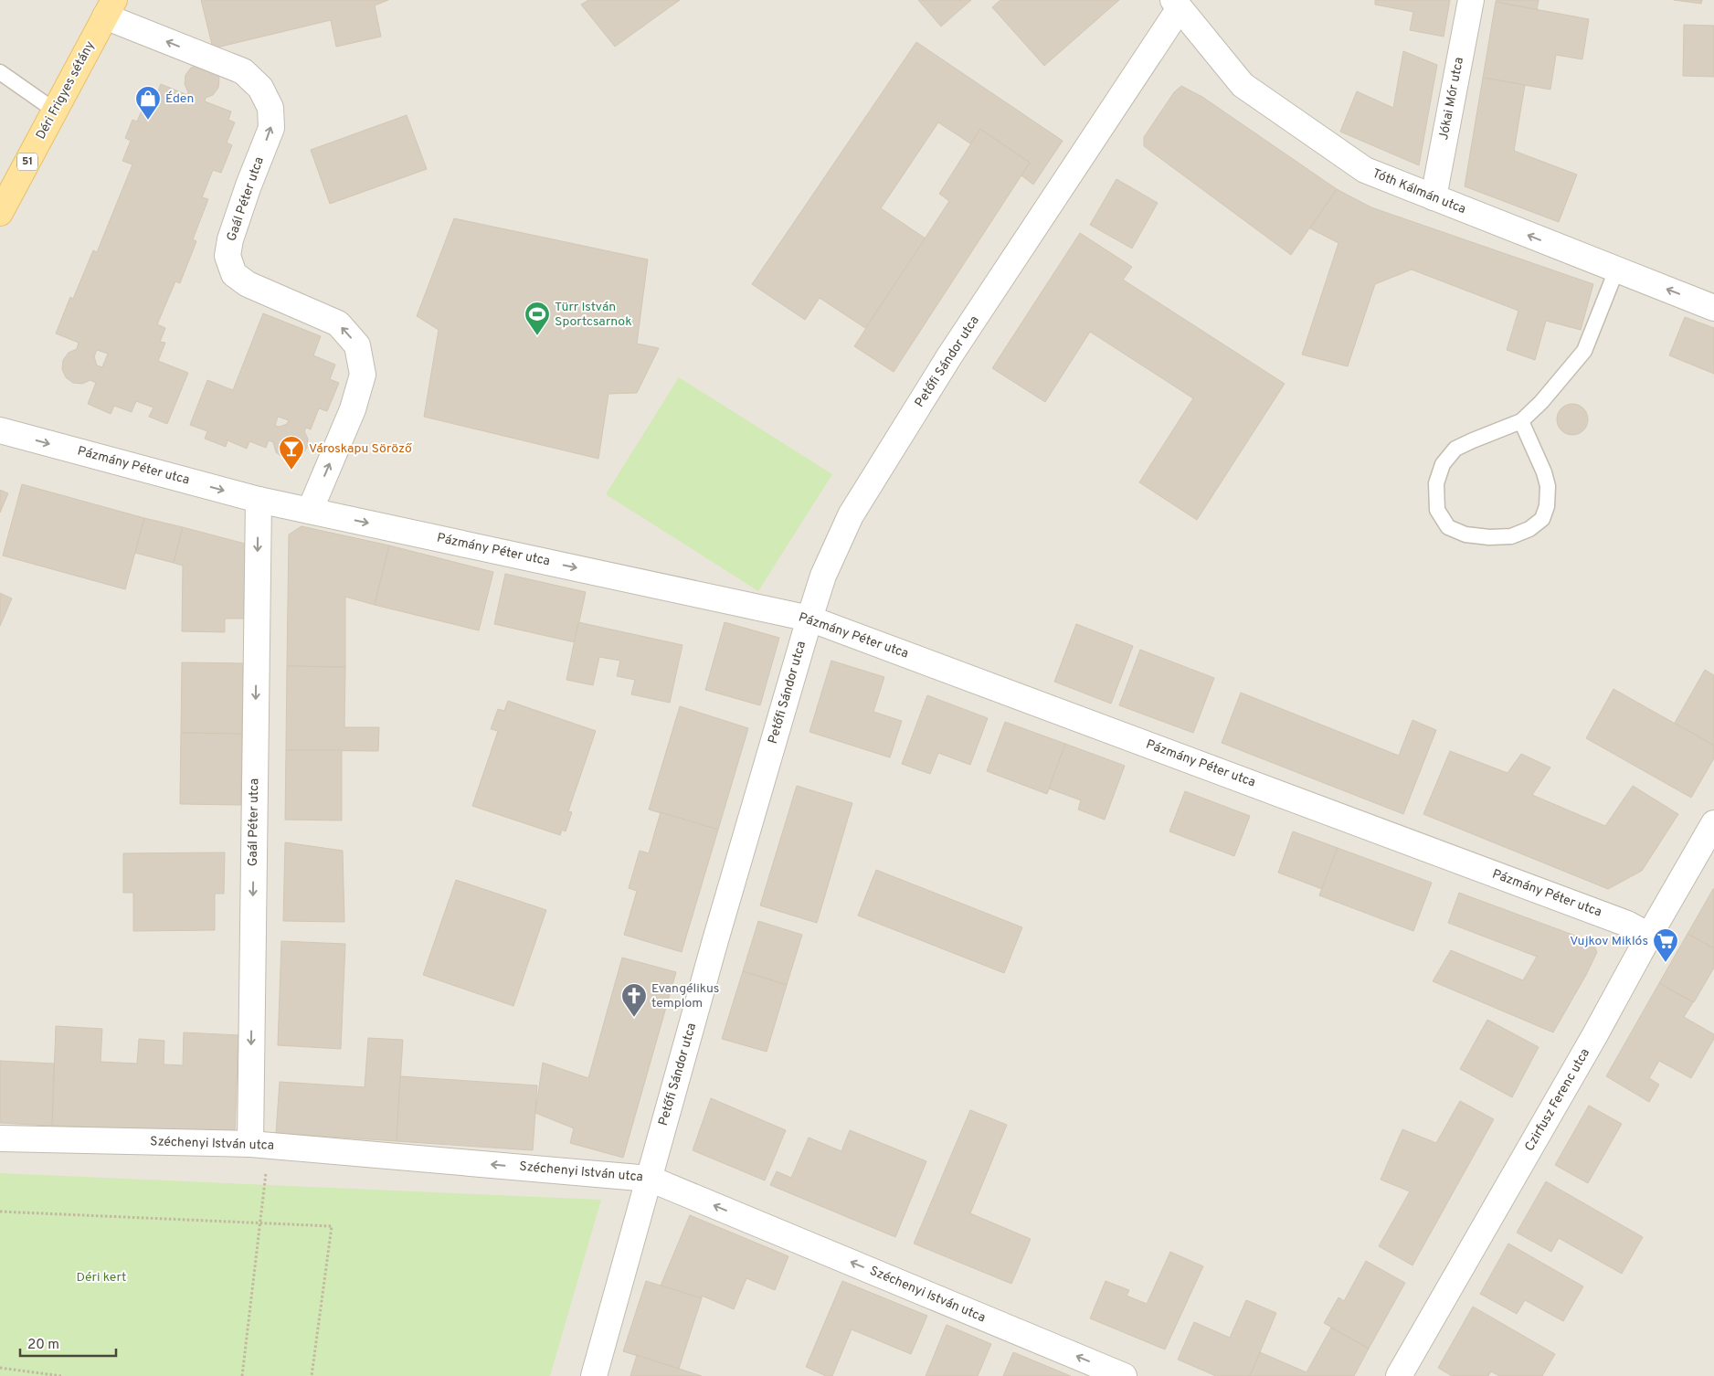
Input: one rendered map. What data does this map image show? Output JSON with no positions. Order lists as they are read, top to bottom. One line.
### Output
{"streets":{"main road":["Déri Frigyes sétány","51"],"street":["Jókai Mór utca","Tóth Kálmán utca","Gaál Péter utca","Petőfi Sándor utca","Pázmány Péter utca","Czirfusz Ferenc utca","Széchenyi István utca"]},"crossings":[["Déri Frigyes sétány","Gaál Péter utca"],["Jókai Mór utca","Tóth Kálmán utca"],["Tóth Kálmán utca","Petőfi Sándor utca"],["Gaál Péter utca","Pázmány Péter utca"],["Gaál Péter utca","Széchenyi István utca"],["Petőfi Sándor utca","Pázmány Péter utca"],["Petőfi Sándor utca","Széchenyi István utca"],["Pázmány Péter utca","Czirfusz Ferenc utca"]],"one_way":["Tóth Kálmán utca","Pázmány Péter utca","Széchenyi István utca"],"parks":["Déri kert"],"places":{"shop":["Éden"],"sports":["Türr István Sportcsarnok"],"bar":["Városkapu Söröző"],"supermarket":["Vujkov Miklós"],"church":["Evangélikus templom"]},"scale_bar":"20 m"}
